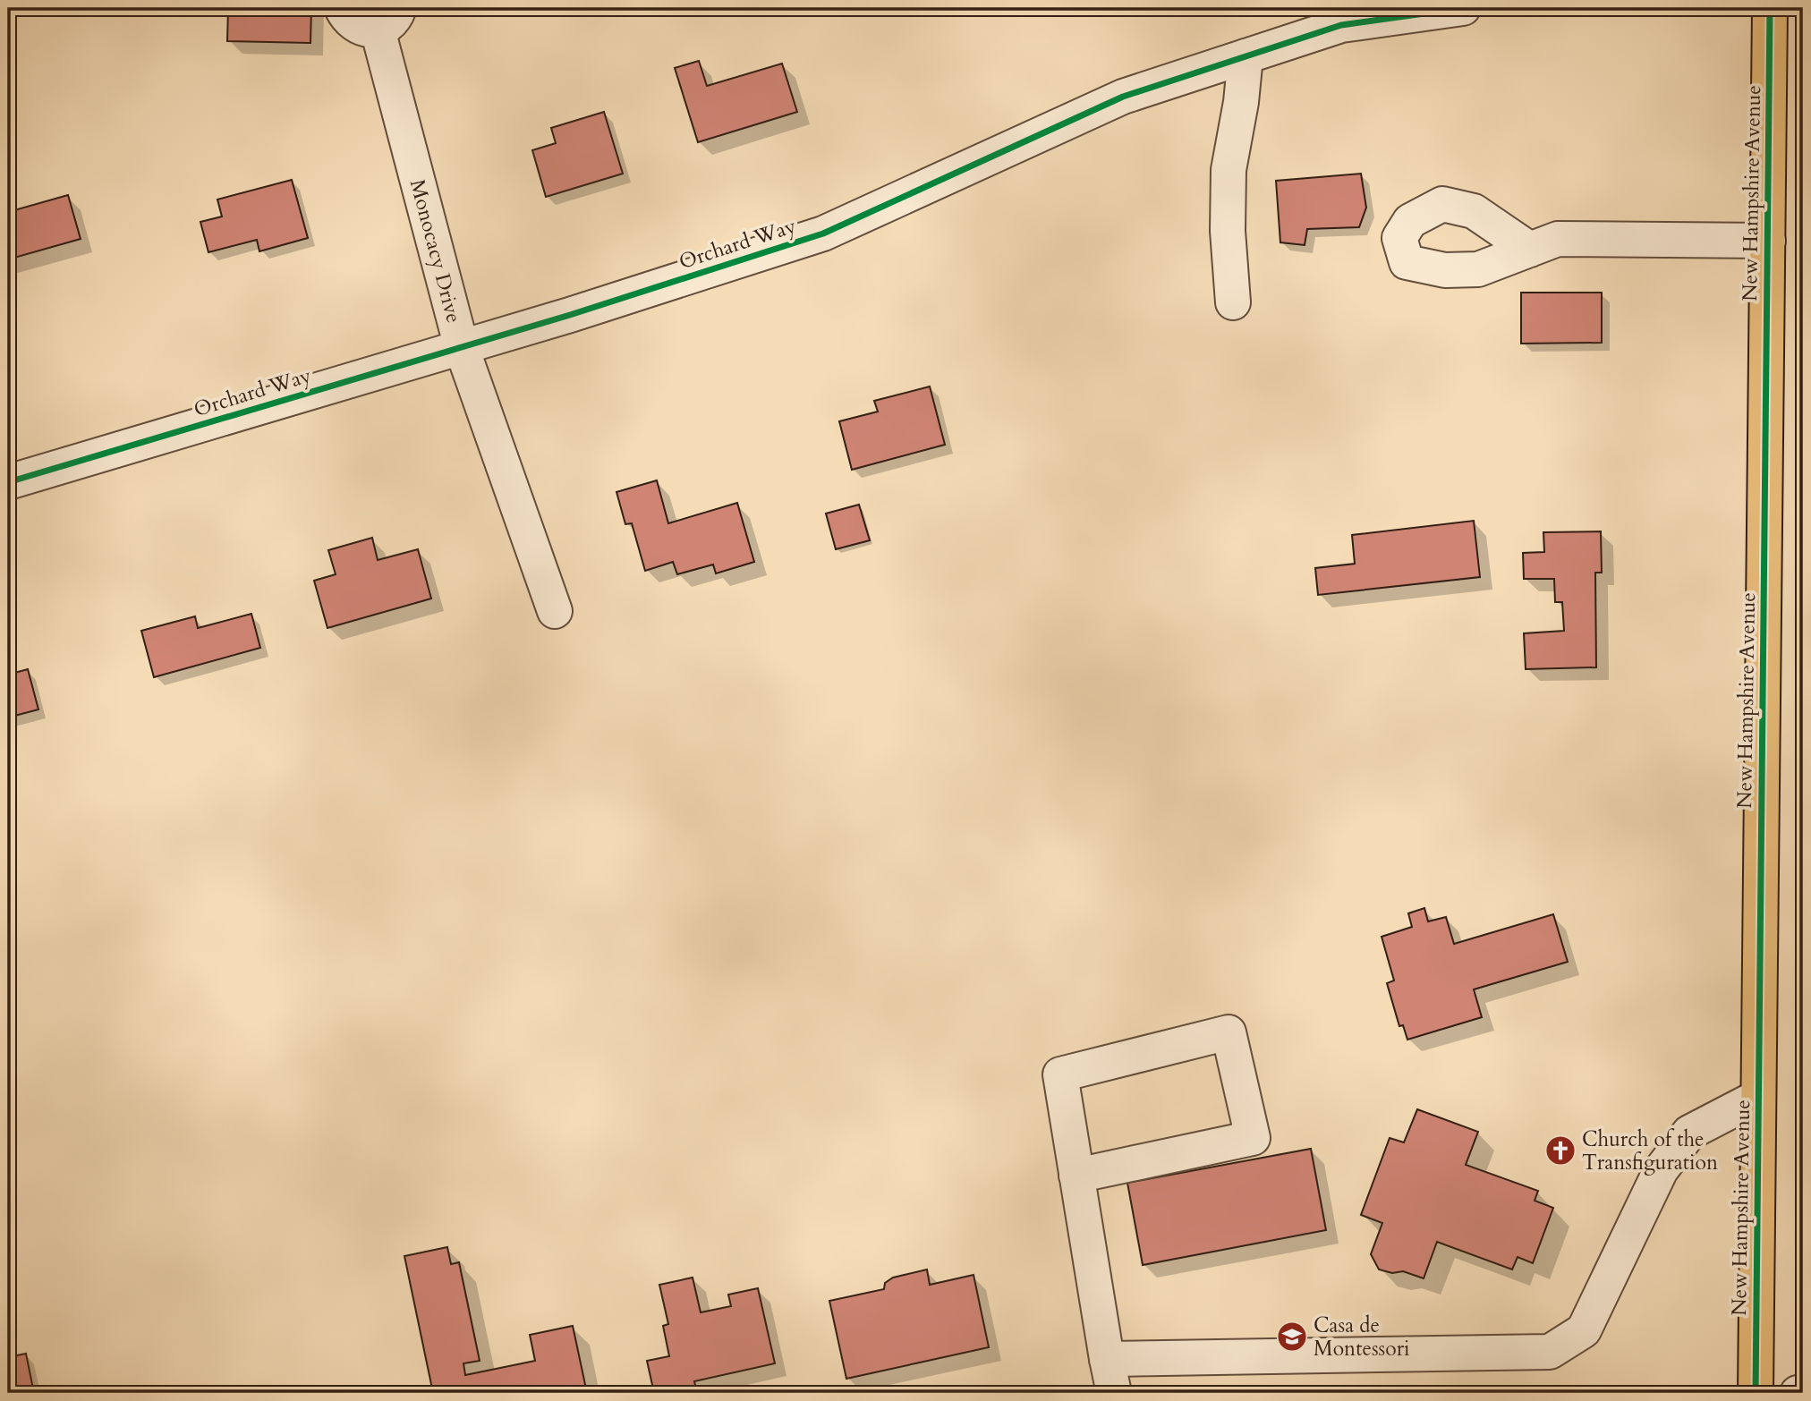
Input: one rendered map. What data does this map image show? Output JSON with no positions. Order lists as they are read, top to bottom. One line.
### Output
{"streets":{"main road":["New Hampshire Avenue"],"street":["Orchard Way","Monocacy Drive"]},"crossings":[["Orchard Way","Monocacy Drive"]],"places":{"church":["Church of the Transfiguration"],"school or university":["Casa de Montessori"]}}
